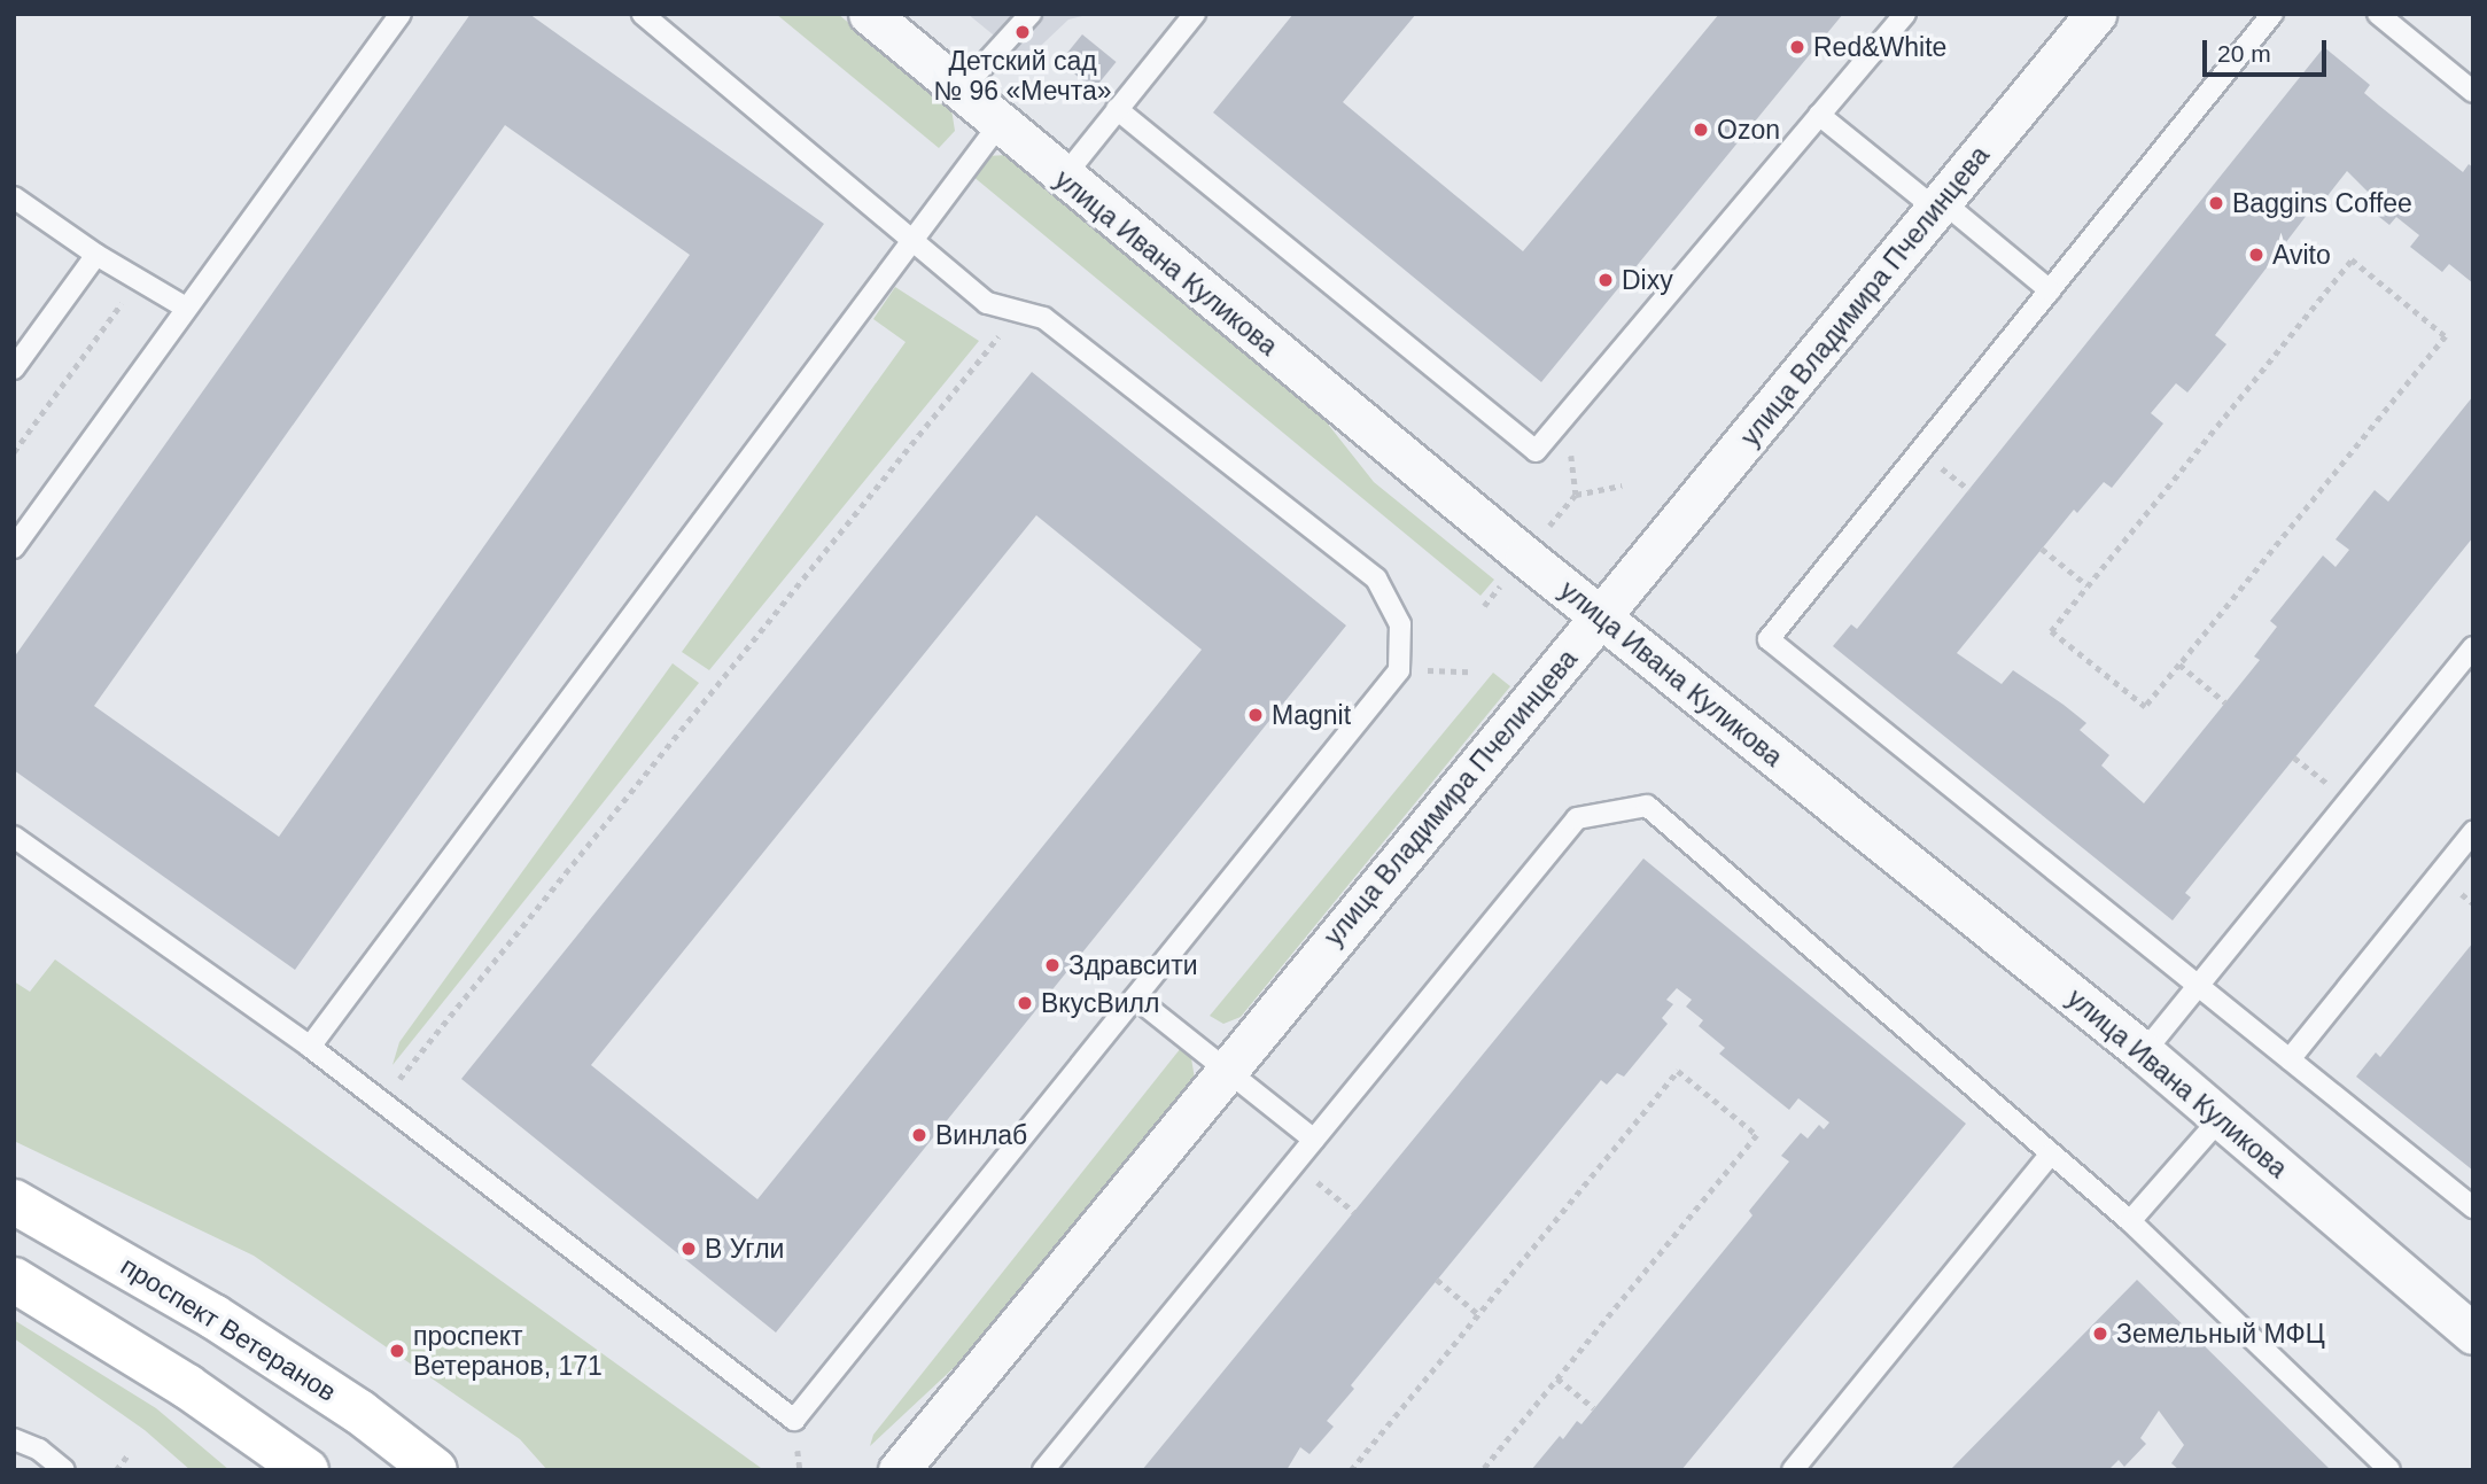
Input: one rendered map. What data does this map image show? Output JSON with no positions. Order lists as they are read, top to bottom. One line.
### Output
{"streets":{"main road":["проспект Ветеранов"],"street":["улица Ивана Куликова","улица Владимира Пчелинцева"]},"crossings":[["улица Ивана Куликова","улица Владимира Пчелинцева"]],"places":["Детский сад № 96 «Мечта»","Red&White","Ozon","Baggins Coffee","Avito","Dixy","Magnit","Здравсити","ВкусВилл","Винлаб","В Угли","Земельный МФЦ","проспект Ветеранов, 171"],"scale_bar":"20 m"}
